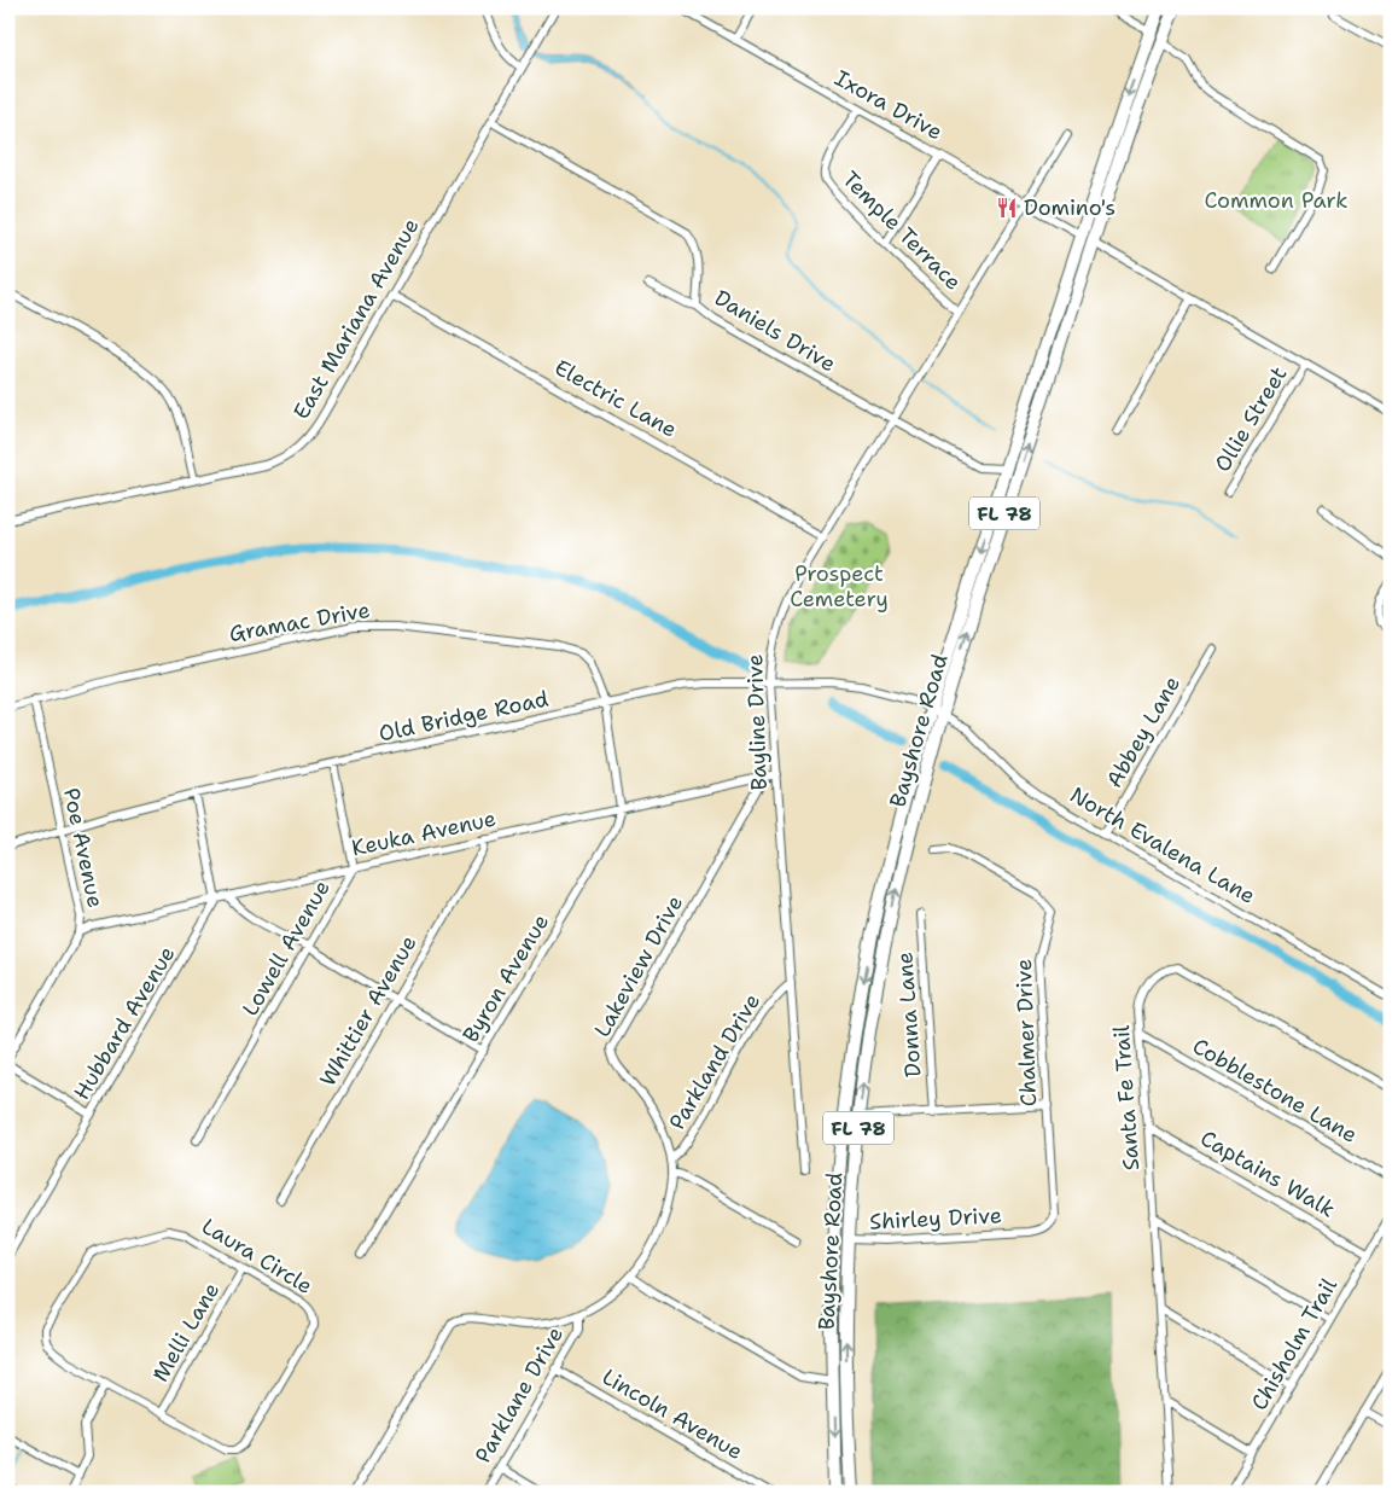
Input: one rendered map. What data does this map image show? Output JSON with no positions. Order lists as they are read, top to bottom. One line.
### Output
{"streets":{"main road":["FL 78","Bayshore Road"],"street":["Ixora Drive","Temple Terrace","East Mariana Avenue","Daniels Drive","Electric Lane","Ollie Street","Gramac Drive","Old Bridge Road","Bayline Drive","Abbey Lane","Keuka Avenue","North Evalena Lane","Poe Avenue","Lowell Avenue","Lakeview Drive","Byron Avenue","Whittier Avenue","Donna Lane","Hubbard Avenue","Chalmer Drive","Parkland Drive","Cobblestone Lane","Santa Fe Trail","Captains Walk","Shirley Drive","Laura Circle","Melli Lane","Chisholm Trail","Parklane Drive","Lincoln Avenue"]},"crossings":[["Ixora Drive","Temple Terrace"],["Ixora Drive","Bayline Drive"],["Ixora Drive","Bayshore Road"],["Temple Terrace","Bayline Drive"],["East Mariana Avenue","Daniels Drive"],["East Mariana Avenue","Electric Lane"],["Daniels Drive","Bayline Drive"],["Daniels Drive","Bayshore Road"],["Electric Lane","Bayline Drive"],["Gramac Drive","Old Bridge Road"],["Gramac Drive","Poe Avenue"],["Gramac Drive","Byron Avenue"],["Old Bridge Road","Bayline Drive"],["Old Bridge Road","Bayshore Road"],["Old Bridge Road","North Evalena Lane"],["Old Bridge Road","Poe Avenue"],["Old Bridge Road","Lowell Avenue"],["Old Bridge Road","Byron Avenue"],["Bayline Drive","Keuka Avenue"],["Bayline Drive","Parkland Drive"],["Bayshore Road","North Evalena Lane"],["Bayshore Road","Shirley Drive"],["Abbey Lane","North Evalena Lane"],["Keuka Avenue","Poe Avenue"],["Keuka Avenue","Lowell Avenue"],["Keuka Avenue","Lakeview Drive"],["Keuka Avenue","Byron Avenue"],["Keuka Avenue","Whittier Avenue"],["Keuka Avenue","Hubbard Avenue"],["Lakeview Drive","Parkland Drive"],["Lakeview Drive","Parklane Drive"],["Chalmer Drive","Shirley Drive"],["Cobblestone Lane","Santa Fe Trail"],["Santa Fe Trail","Captains Walk"],["Captains Walk","Chisholm Trail"],["Laura Circle","Melli Lane"],["Parklane Drive","Lincoln Avenue"]],"parks":["Common Park","Prospect Cemetery"],"places":{"restaurant":["Domino's"]}}
